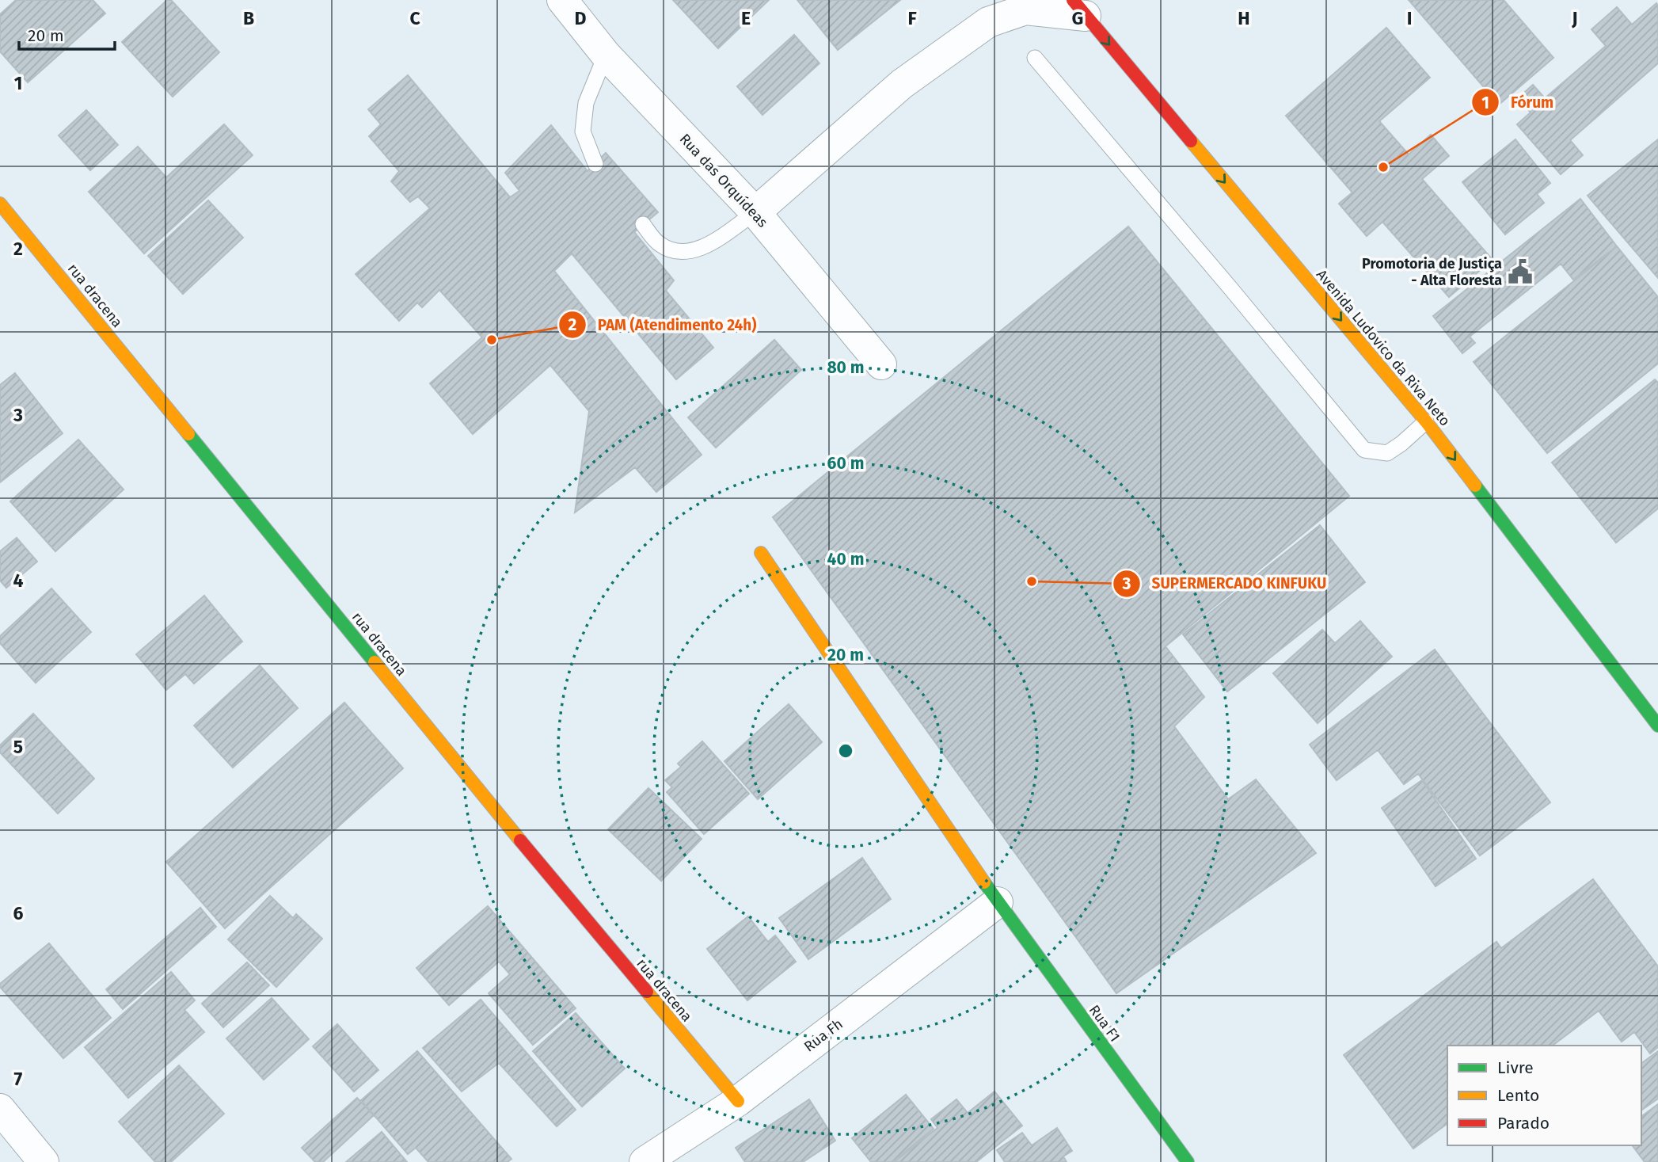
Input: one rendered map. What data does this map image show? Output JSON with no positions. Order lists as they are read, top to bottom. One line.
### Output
{"streets":{"street":["Rua das Orquídeas","rua dracena","Avenida Ludovico da Riva Neto","Rua F1","Rua Fh"]},"crossings":[["rua dracena","Rua Fh"],["Rua F1","Rua Fh"]],"one_way":["Avenida Ludovico da Riva Neto"],"places":{"other":["Fórum","PAM (Atendimento 24h)","SUPERMERCADO KINFUKU"],"public building":["Promotoria de Justiça - Alta Floresta"]},"legend":["Livre","Lento","Parado"],"scale_bar":"20 m","grid":{"columns":["B","C","D","E","F","G","H","I","J"],"rows":["1","2","3","4","5","6","7"]},"rings":["80 m","60 m","40 m","20 m"]}
